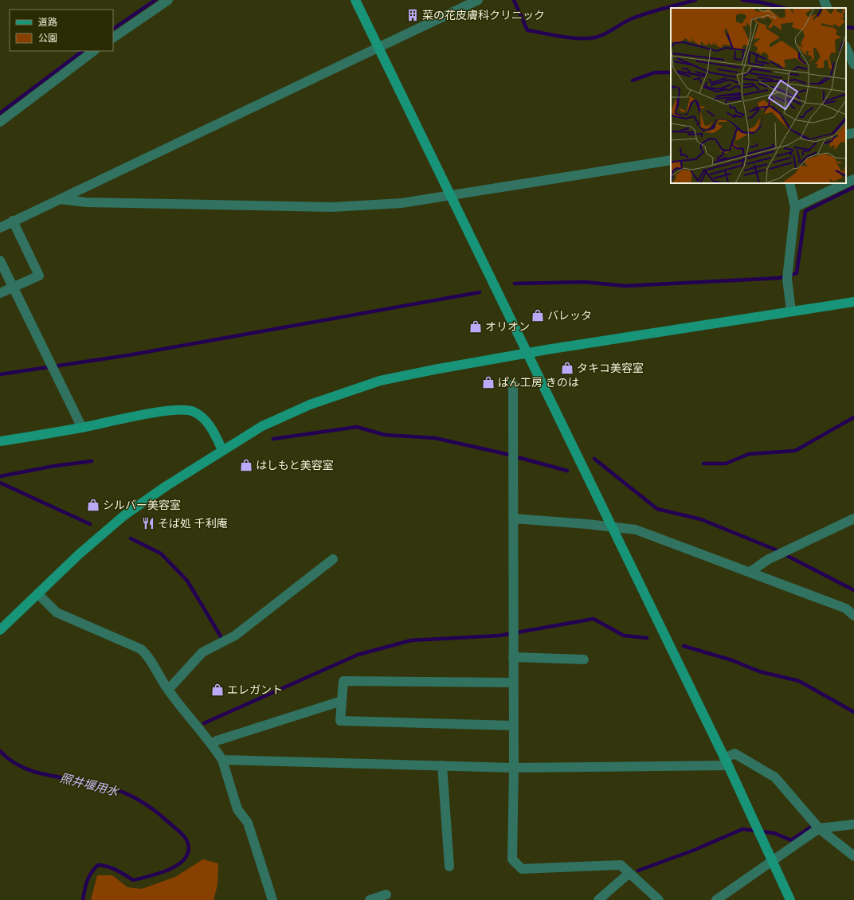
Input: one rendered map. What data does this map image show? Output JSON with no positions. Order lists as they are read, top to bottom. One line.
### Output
{"water":["照井堰用水"],"places":{"building":["菜の花皮膚科クリニック"],"shop":["バレッタ","オリオン","タキコ美容室","ぱん工房 きのは","はしもと美容室","シルバー美容室","エレガント"],"restaurant":["そば処 千利庵"]},"legend":["道路","公園"]}
